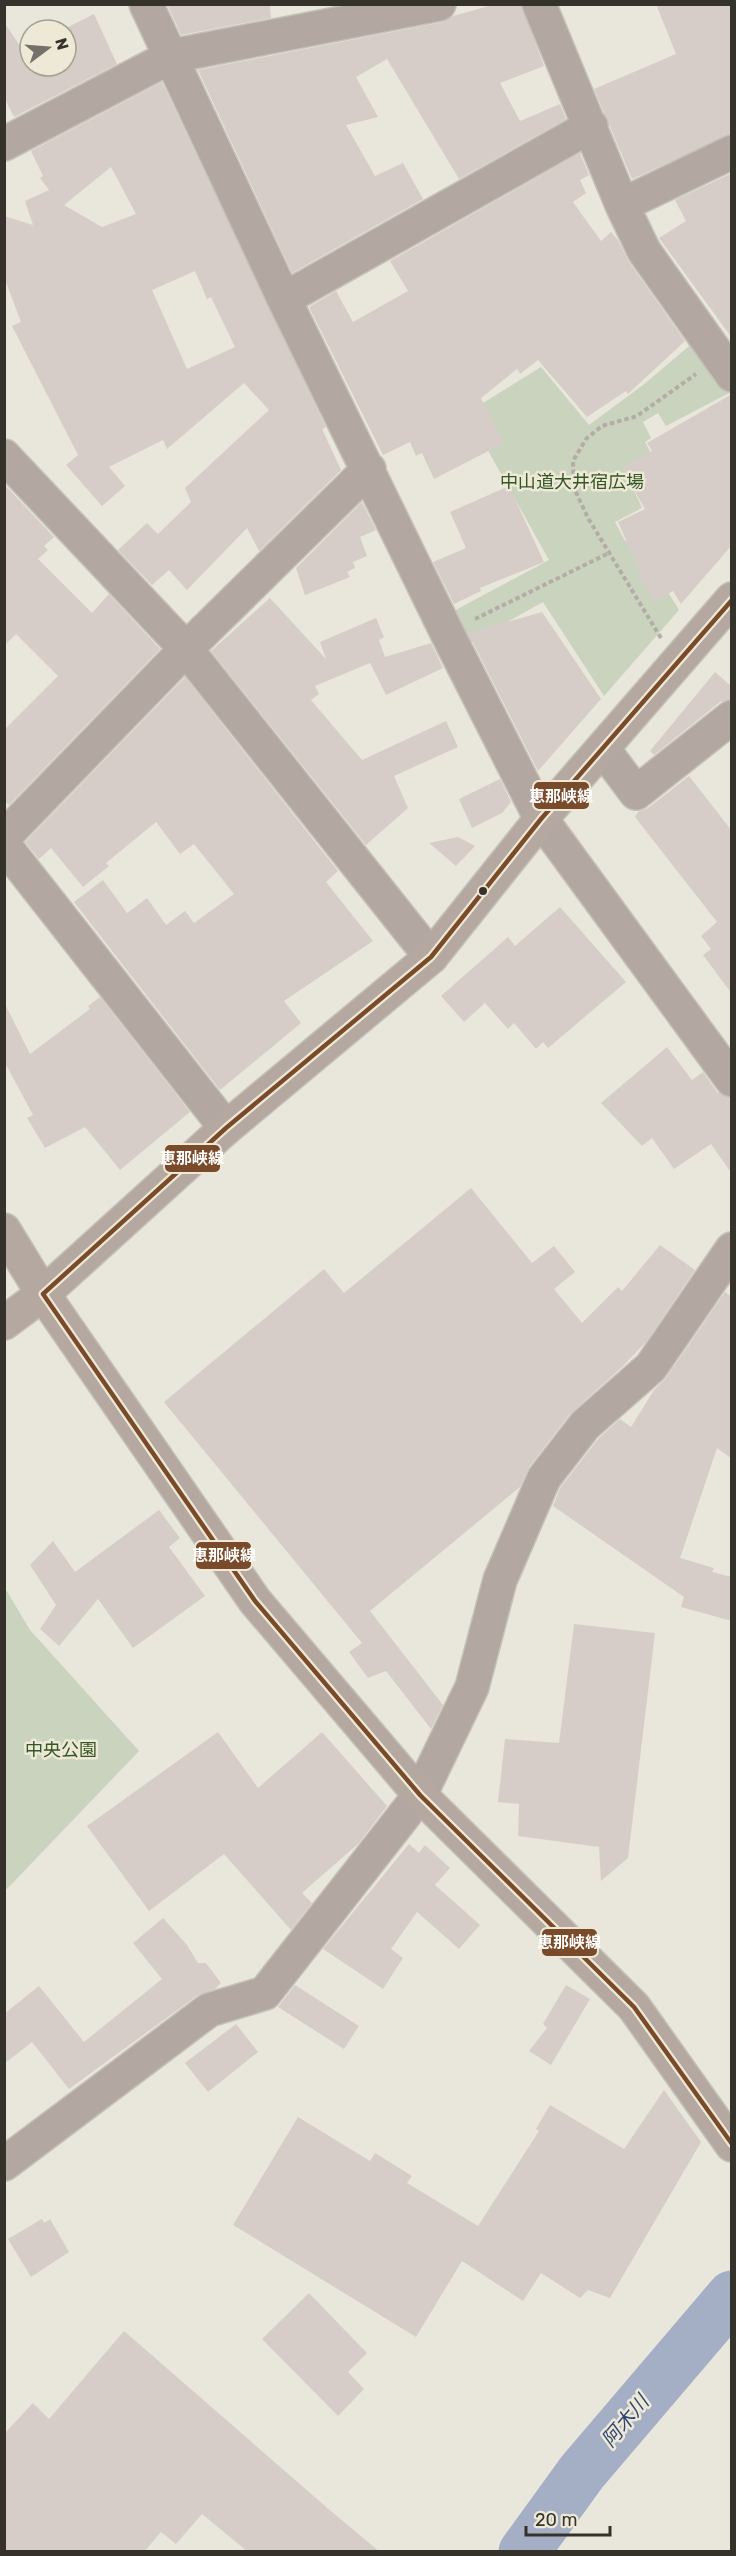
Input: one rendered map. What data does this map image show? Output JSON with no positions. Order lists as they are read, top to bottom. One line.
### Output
{"water":["阿木川"],"parks":["中山道大井宿広場","中央公園"],"lines":["transit line 恵那峡線"],"scale_bar":"20 m","north":"right"}
